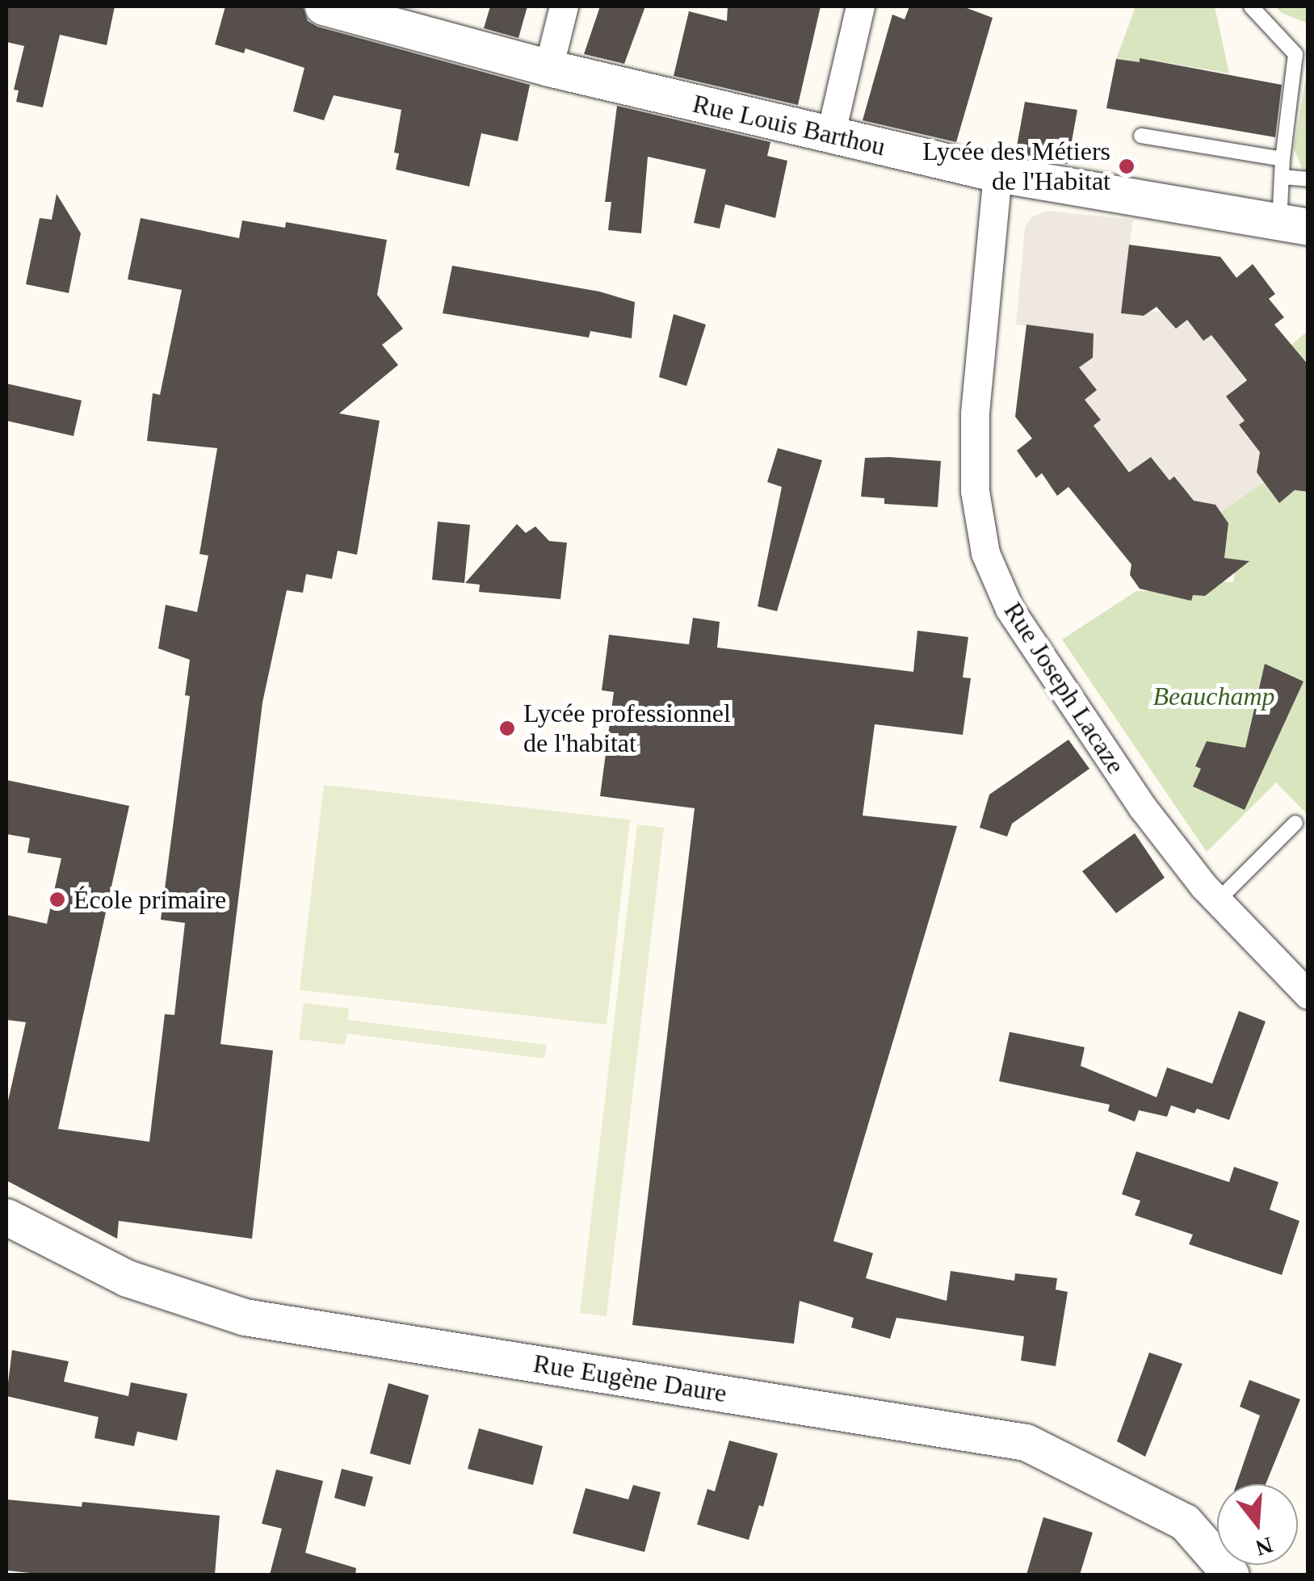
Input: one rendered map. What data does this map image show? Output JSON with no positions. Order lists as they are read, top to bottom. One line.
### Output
{"streets":{"street":["Rue Louis Barthou","Rue Joseph Lacaze","Rue Eugène Daure"]},"crossings":[["Rue Louis Barthou","Rue Joseph Lacaze"]],"parks":["Beauchamp"],"places":["Lycée des Métiers de l'Habitat","Lycée professionnel de l'habitat","École primaire"],"north":"bottom"}
